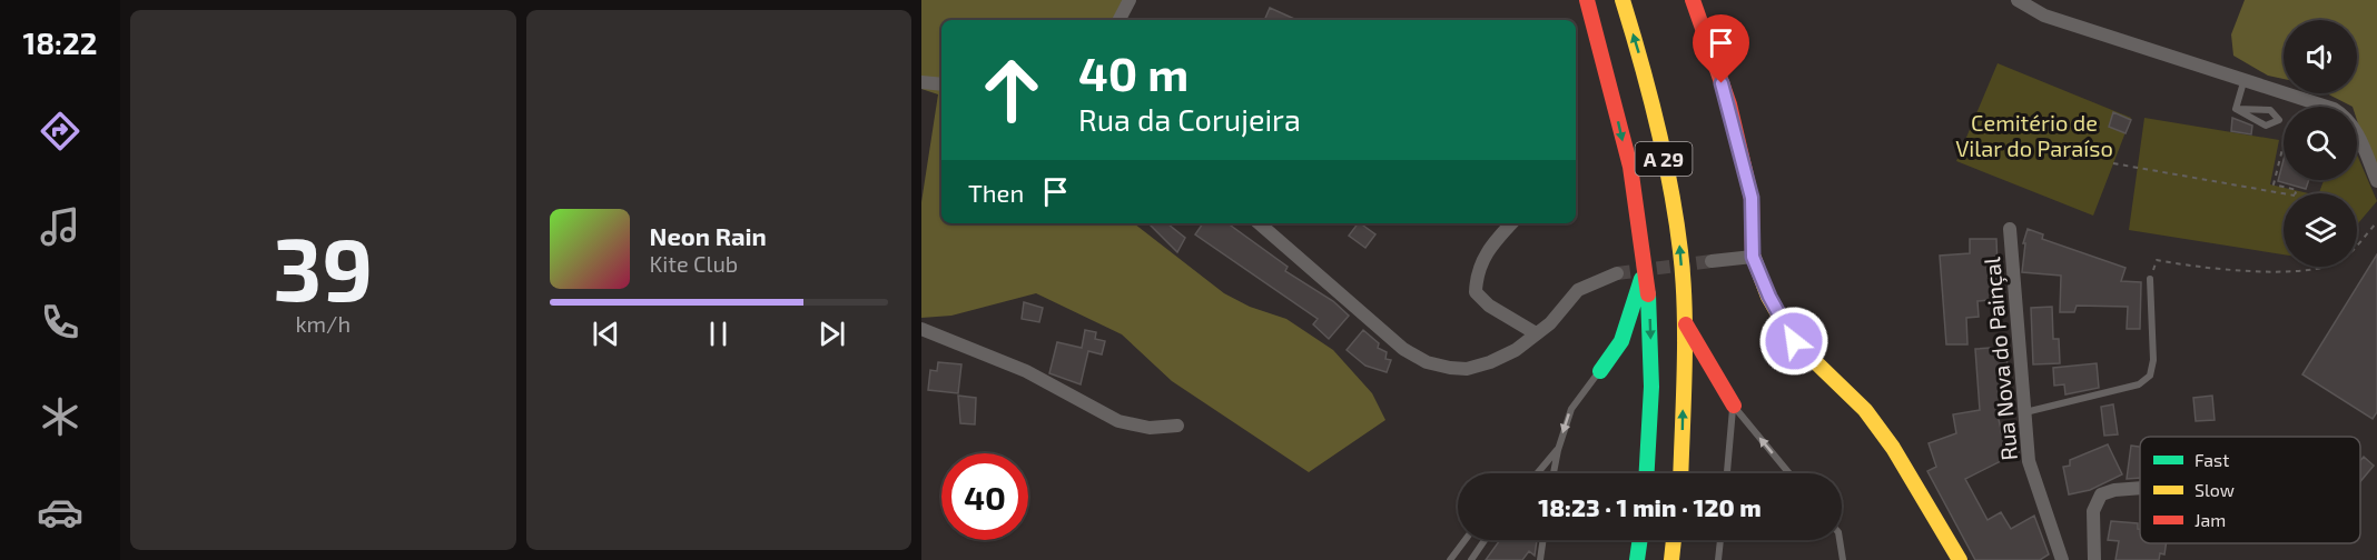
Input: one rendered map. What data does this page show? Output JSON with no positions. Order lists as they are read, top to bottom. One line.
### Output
{"streets":{"main road":["A 29"],"street":["Rua Nova do Painçal"]},"parks":["Cemitério de Vilar do Paraíso"],"legend":["Fast","Slow","Jam"],"page":{"tabs":"18:22","tile":["39","km/h"],"turn":["40 m","Rua da Corujeira"],"then":"Then","song":["Neon Rain","Kite Club"],"limit":"40","trip":"18:23 · 1 min · 120 m"}}
